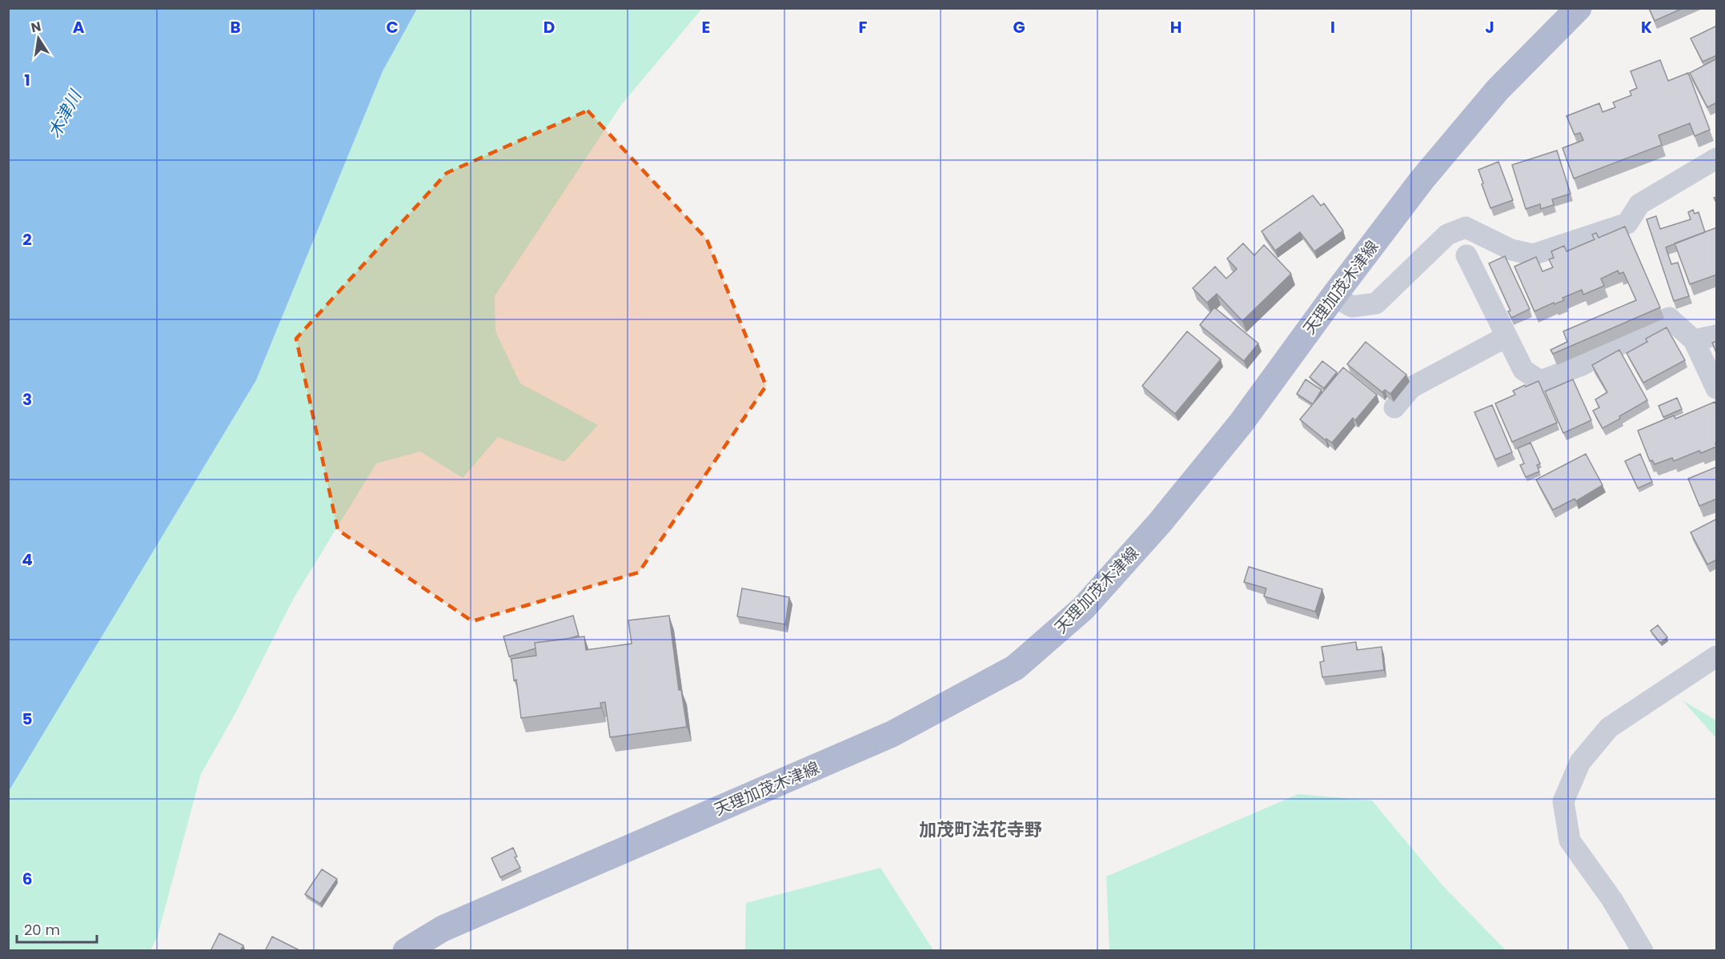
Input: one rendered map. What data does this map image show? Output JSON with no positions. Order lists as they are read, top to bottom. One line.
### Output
{"streets":{"main road":["天理加茂木津線"]},"districts":["加茂町法花寺野"],"water":["木津川"],"scale_bar":"20 m","north":"top","grid":{"columns":["A","B","C","D","E","F","G","H","I","J","K"],"rows":["1","2","3","4","5","6"]}}
